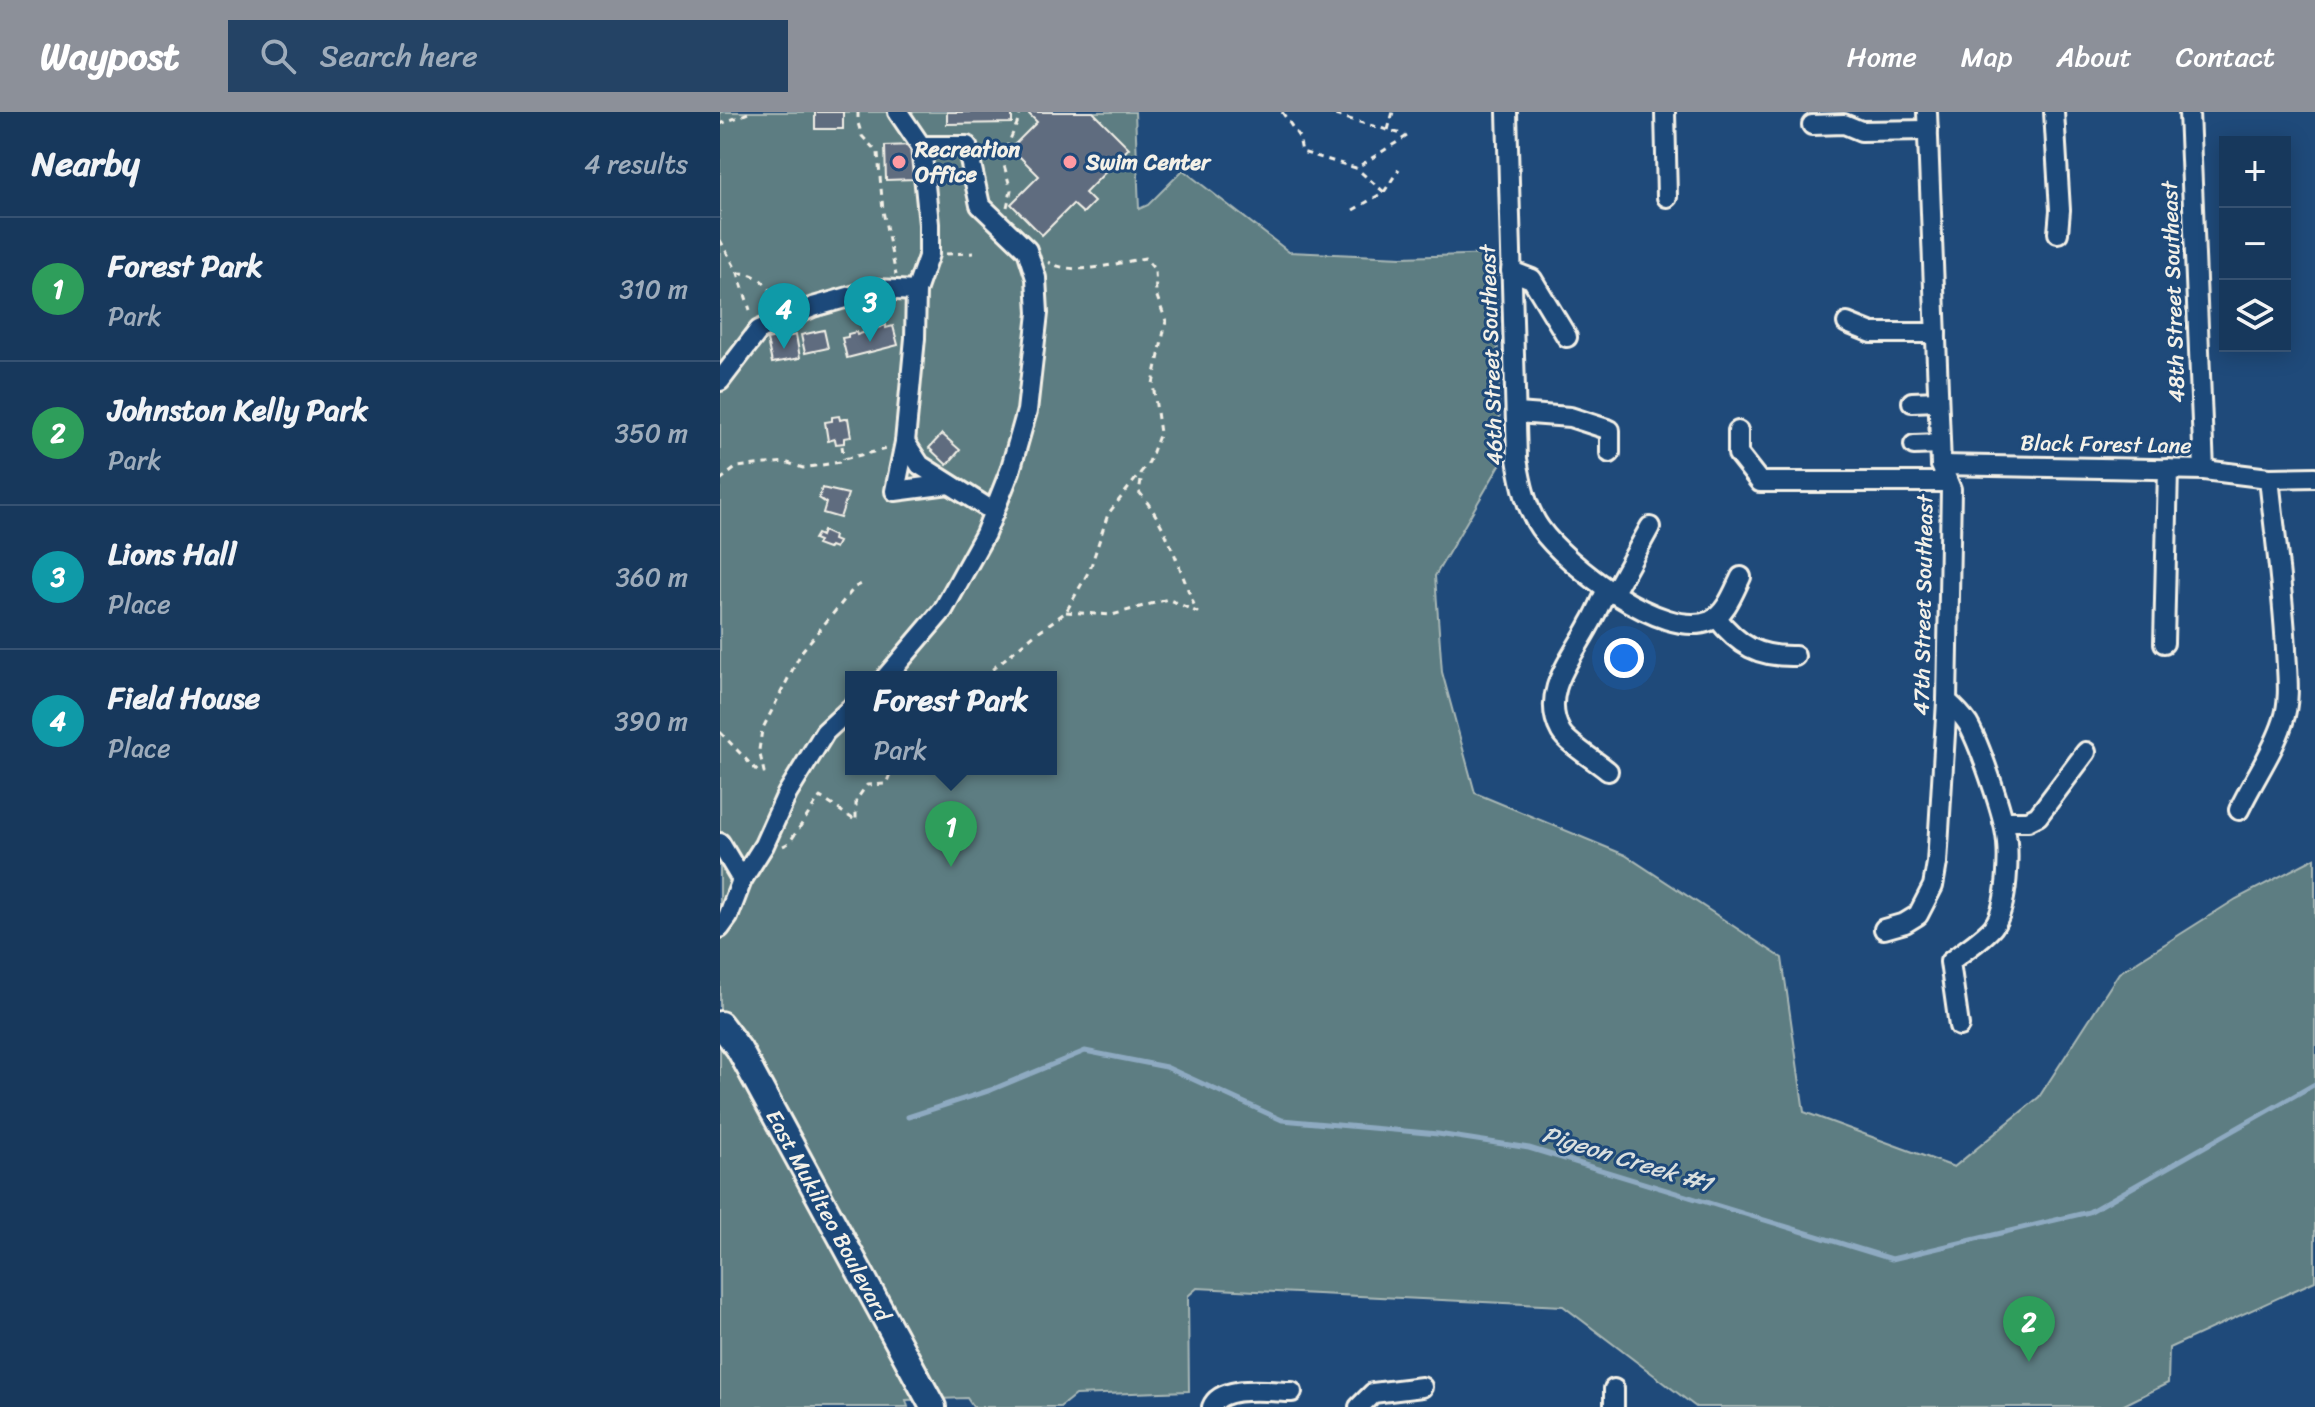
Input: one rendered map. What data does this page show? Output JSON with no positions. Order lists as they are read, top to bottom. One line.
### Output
{"streets":{"main road":["East Mukilteo Boulevard"],"street":["48th Street Southeast","46th Street Southeast","Black Forest Lane","47th Street Southeast"]},"crossings":[["48th Street Southeast","Black Forest Lane"],["Black Forest Lane","47th Street Southeast"]],"water":["Pigeon Creek #1"],"places":["Recreation Office","Swim Center"],"page":{"header":"Waypost","search":"Search here","nav":["Home","Map","About","Contact"],"heading":["Nearby","4 results"],"map_buttons":["+","−"],"list":[{"mark":"1","name":"Forest Park","note":"Park","value":"310 m"},{"mark":"2","name":"Johnston Kelly Park","note":"Park","value":"350 m"},{"mark":"3","name":"Lions Hall","note":"Place","value":"360 m"},{"mark":"4","name":"Field House","note":"Place","value":"390 m"}],"pins":["3","4","1","2"],"popup":["Forest Park","Park"]}}
